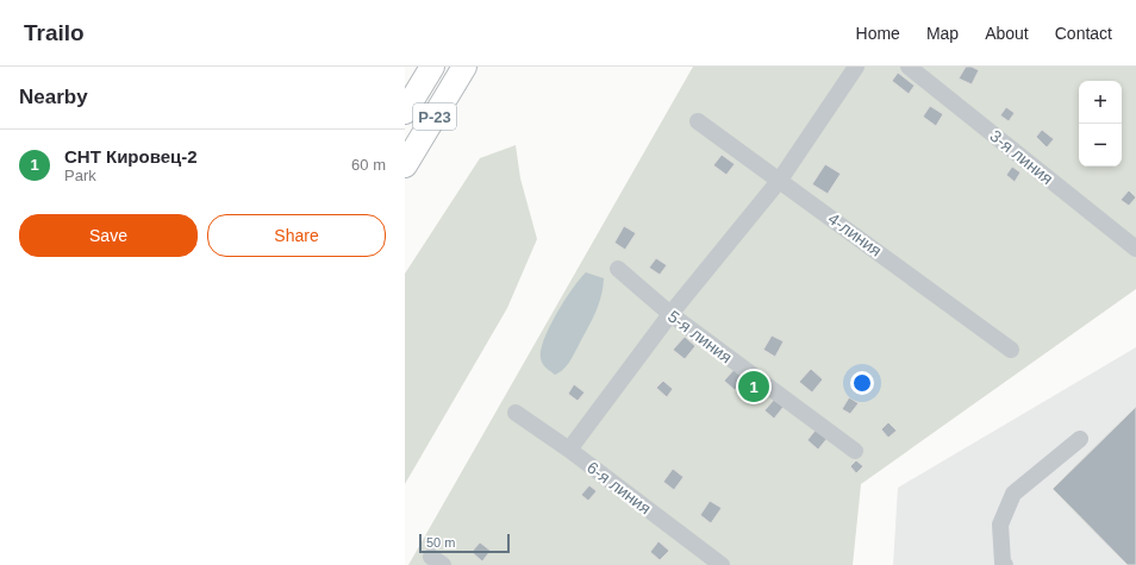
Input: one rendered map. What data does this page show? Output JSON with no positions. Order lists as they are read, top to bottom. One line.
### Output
{"streets":{"highway":["Р-23"],"street":["3-я линия","4-линия","5-я линия","6-я линия"]},"scale_bar":"50 m","page":{"header":"Trailo","nav":["Home","Map","About","Contact"],"heading":"Nearby","map_buttons":["+","−"],"list":[{"mark":"1","name":"СНТ Кировец-2","note":"Park","value":"60 m"}],"buttons":["Save","Share"],"pins":"1","scale":"50 m"}}
